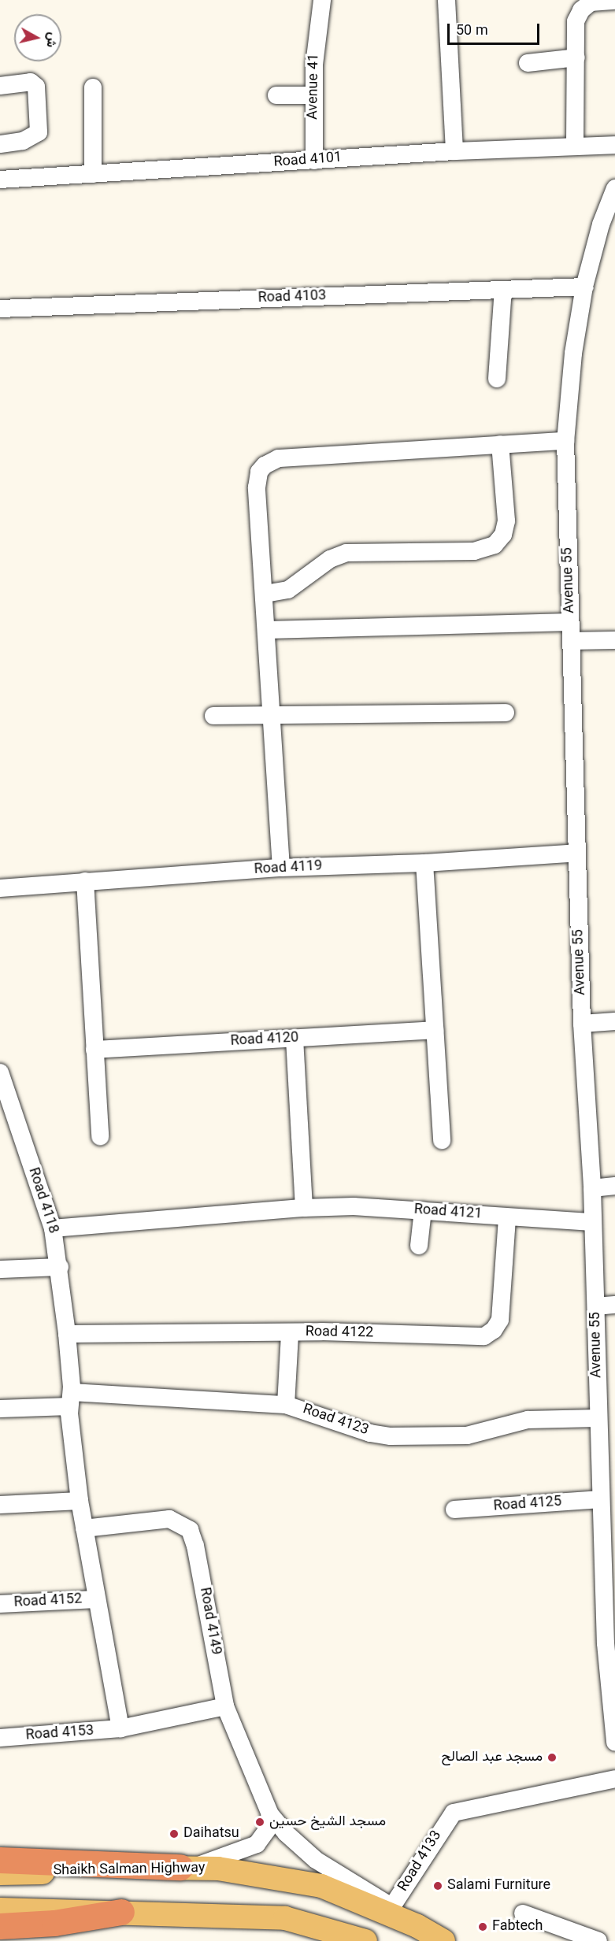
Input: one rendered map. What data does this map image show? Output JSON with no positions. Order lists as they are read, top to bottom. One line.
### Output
{"streets":{"main road":["Shaikh Salman Highway"],"street":["Avenue 41","Road 4101","Road 4103","Avenue 55","Road 4119","Road 4120","Road 4118","Road 4121","Road 4122","Road 4123","Road 4125","Road 4152","Road 4149","Road 4153","Road 4133"]},"crossings":[["Avenue 41","Road 4101"],["Road 4103","Avenue 55"],["Avenue 55","Road 4119"],["Avenue 55","Road 4121"],["Avenue 55","Road 4123"],["Avenue 55","Road 4125"],["Road 4118","Road 4121"],["Road 4118","Road 4122"],["Road 4121","Road 4122"],["Road 4149","Road 4153"],["Road 4149","Road 4133"],["Road 4149","Shaikh Salman Highway"]],"places":["مسجد عبد الصالح","مسجد الشيخ حسين","Daihatsu","Salami Furniture","Fabtech"],"scale_bar":"50 m","north":"right"}
